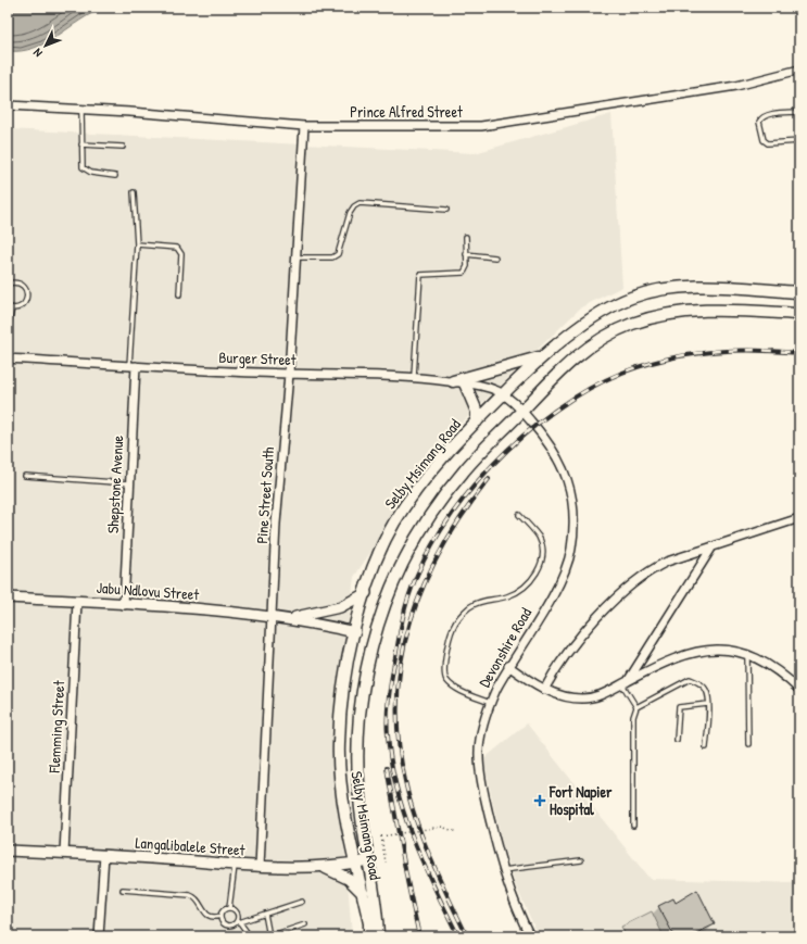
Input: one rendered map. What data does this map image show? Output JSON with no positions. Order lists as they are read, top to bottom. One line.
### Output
{"streets":{"main road":["Selby Msimang Road"],"street":["Prince Alfred Street","Burger Street","Shepstone Avenue","Pine Street South","Jabu Ndlovu Street","Devonshire Road","Flemming Street","Langalibalele Street"]},"crossings":[["Prince Alfred Street","Pine Street South"],["Burger Street","Selby Msimang Road"],["Burger Street","Shepstone Avenue"],["Burger Street","Pine Street South"],["Burger Street","Devonshire Road"],["Selby Msimang Road","Jabu Ndlovu Street"],["Selby Msimang Road","Devonshire Road"],["Selby Msimang Road","Langalibalele Street"],["Shepstone Avenue","Jabu Ndlovu Street"],["Pine Street South","Jabu Ndlovu Street"],["Pine Street South","Langalibalele Street"],["Jabu Ndlovu Street","Flemming Street"],["Flemming Street","Langalibalele Street"]],"places":{"health":["Fort Napier Hospital"]},"north":"bottom left"}
